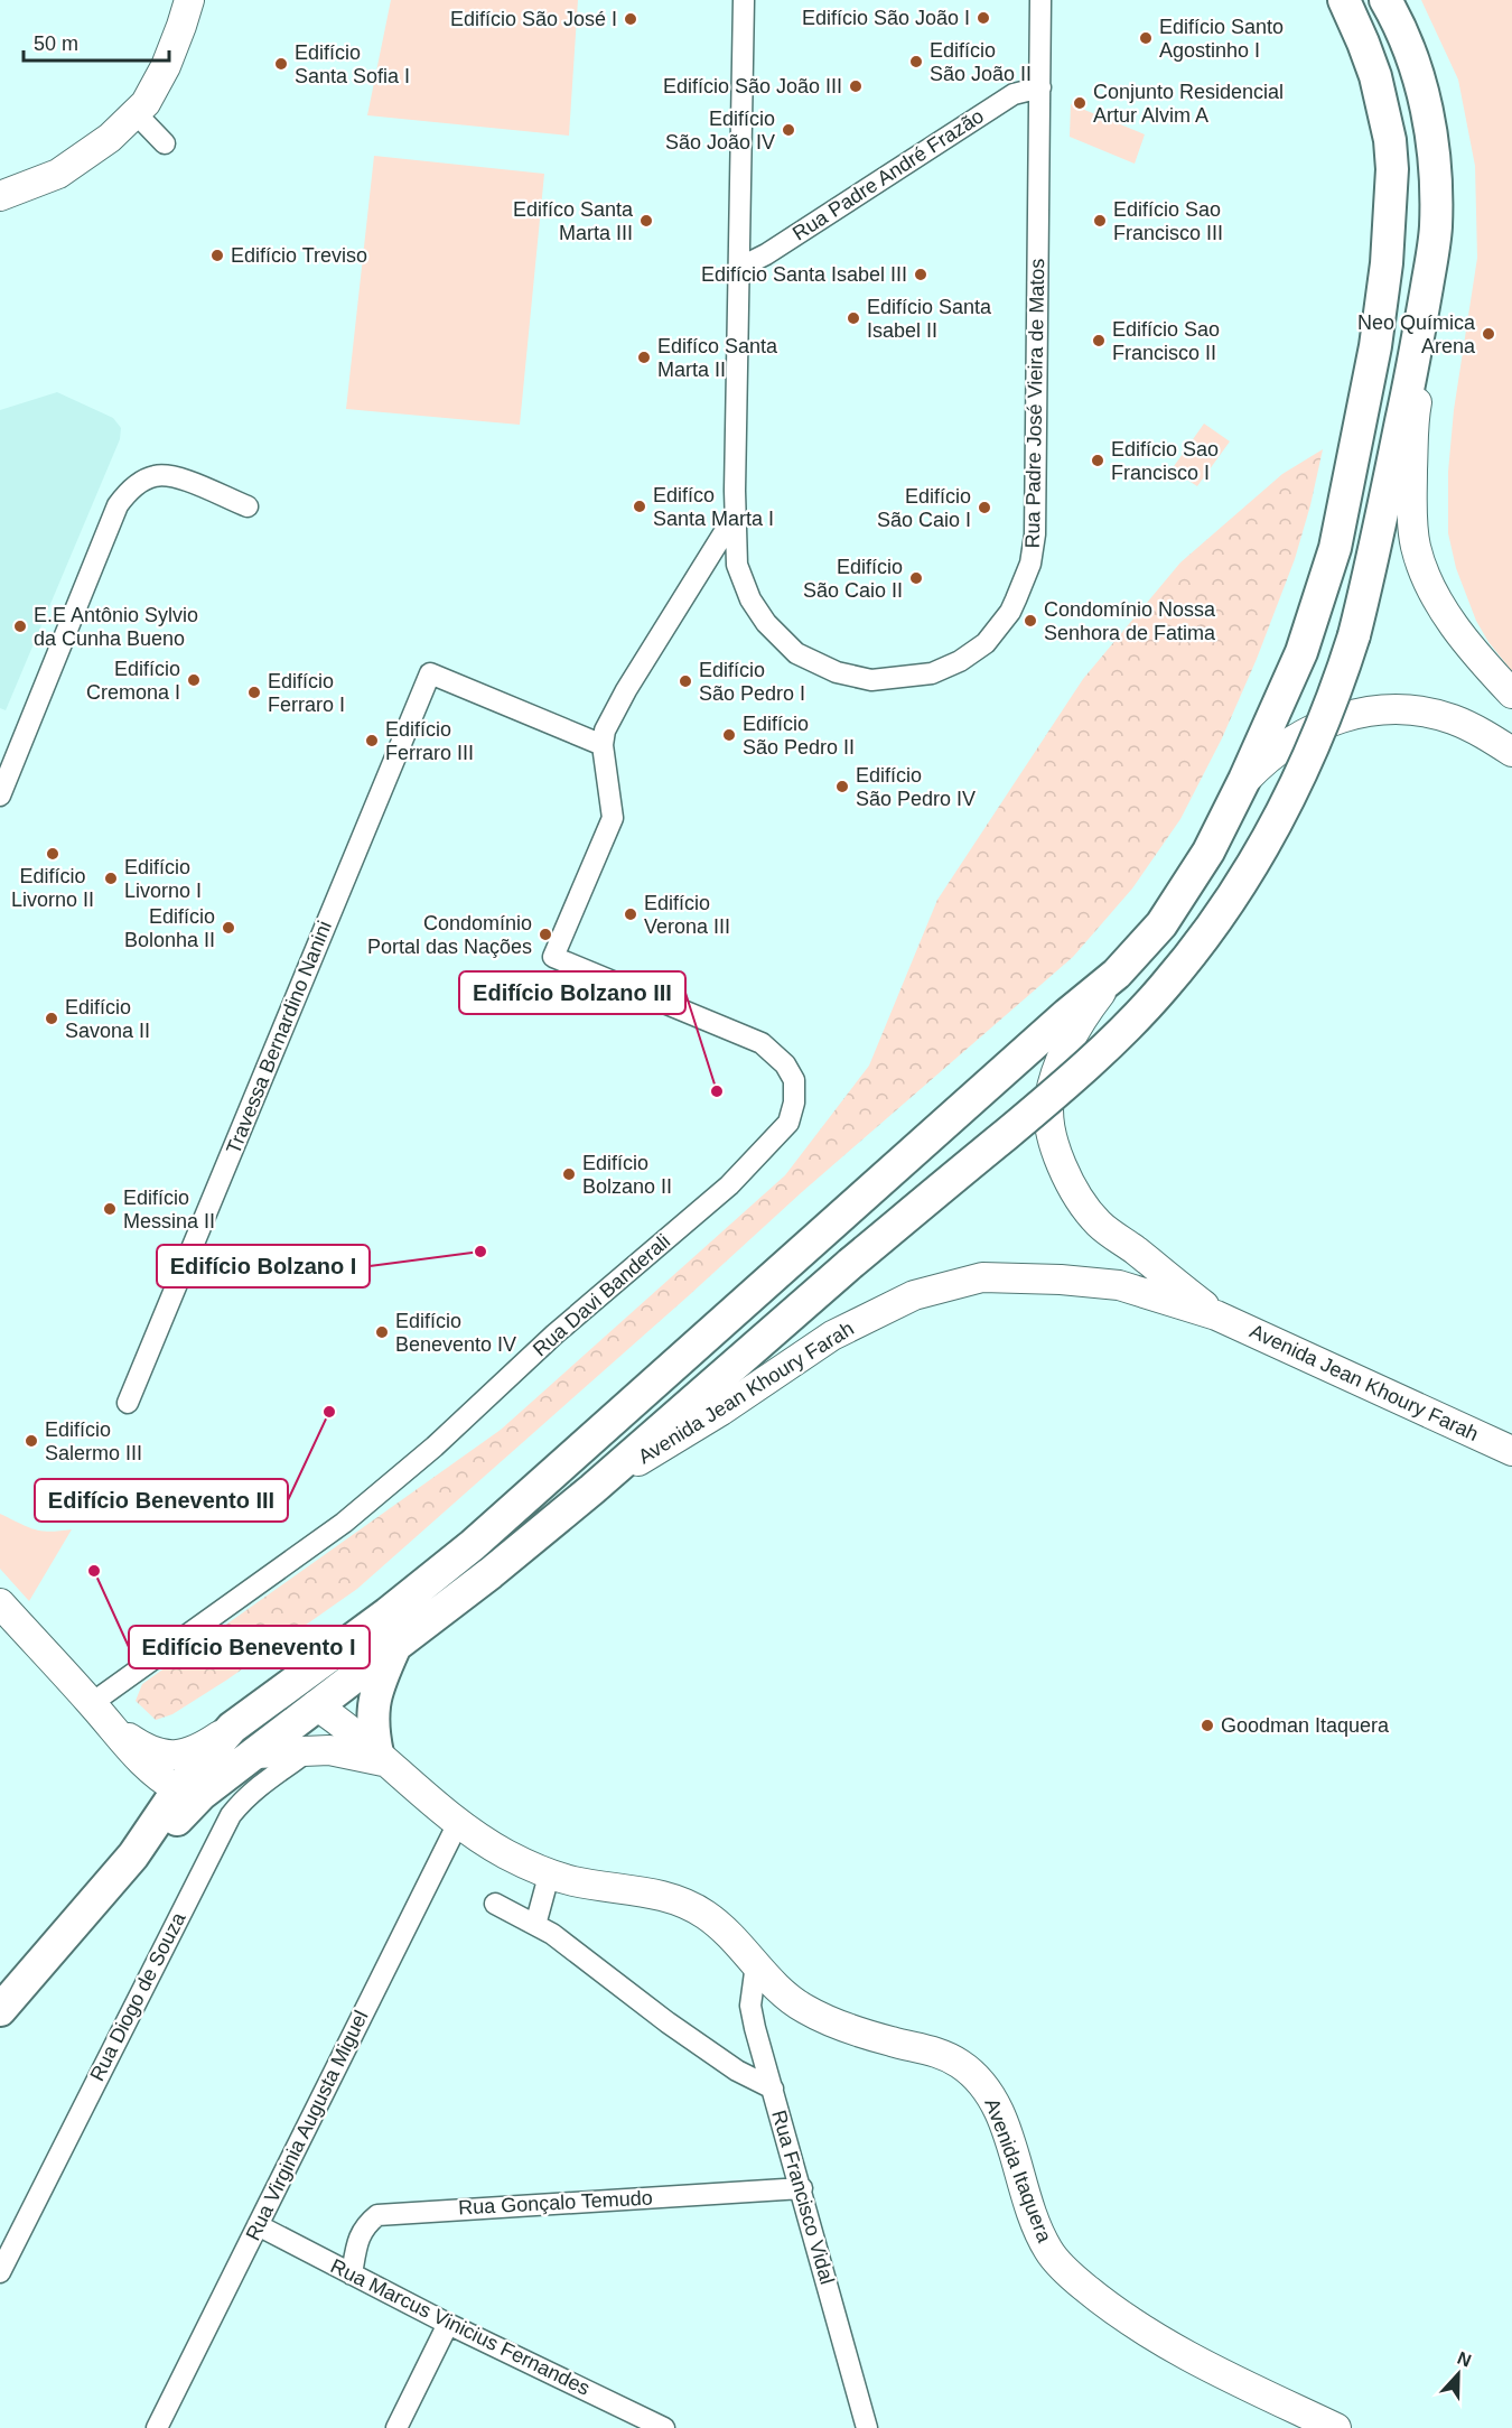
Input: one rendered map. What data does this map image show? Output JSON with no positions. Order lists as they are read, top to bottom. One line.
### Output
{"streets":{"street":["Rua Padre André Frazão","Rua Padre José Vieira de Matos","Travessa Bernardino Nanini","Rua Davi Banderali","Avenida Jean Khoury Farah","Rua Diogo de Souza","Rua Virginia Augusta Miguel","Avenida Itaquera","Rua Francisco Vidal","Rua Gonçalo Temudo","Rua Marcus Vinicius Fernandes"]},"crossings":[["Rua Padre André Frazão","Rua Padre José Vieira de Matos"],["Travessa Bernardino Nanini","Rua Davi Banderali"],["Rua Diogo de Souza","Avenida Itaquera"],["Rua Virginia Augusta Miguel","Avenida Itaquera"],["Rua Virginia Augusta Miguel","Rua Marcus Vinicius Fernandes"],["Avenida Itaquera","Rua Francisco Vidal"],["Rua Francisco Vidal","Rua Gonçalo Temudo"],["Rua Gonçalo Temudo","Rua Marcus Vinicius Fernandes"]],"places":["Edifício São João I","Edifício São José I","Edifício Santo Agostinho I","Edifício São João II","Edifício Santa Sofia I","Edifício São João III","Conjunto Residencial Artur Alvim A","Edifício São João IV","Edifíco Santa Marta III","Edifício Sao Francisco III","Edifício Treviso","Edifício Santa Isabel III","Edifício Santa Isabel II","Neo Química Arena","Edifício Sao Francisco II","Edifíco Santa Marta II","Edifício Sao Francisco I","Edifíco Santa Marta I","Edifício São Caio I","Edifício São Caio II","Condomínio Nossa Senhora de Fatima","E.E Antônio Sylvio da Cunha Bueno","Edifício Cremona I","Edifício São Pedro I","Edifício Ferraro I","Edifício São Pedro II","Edifício Ferraro III","Edifício São Pedro IV","Edifício Livorno II","Edifício Livorno I","Edifício Verona III","Edifício Bolonha II","Condomínio Portal das Nações","Edifício Savona II","Edifício Bolzano III","Edifício Bolzano II","Edifício Messina II","Edifício Bolzano I","Edifício Benevento IV","Edifício Benevento III","Edifício Salermo III","Edifício Benevento I","Goodman Itaquera"],"scale_bar":"50 m","north":"top"}
